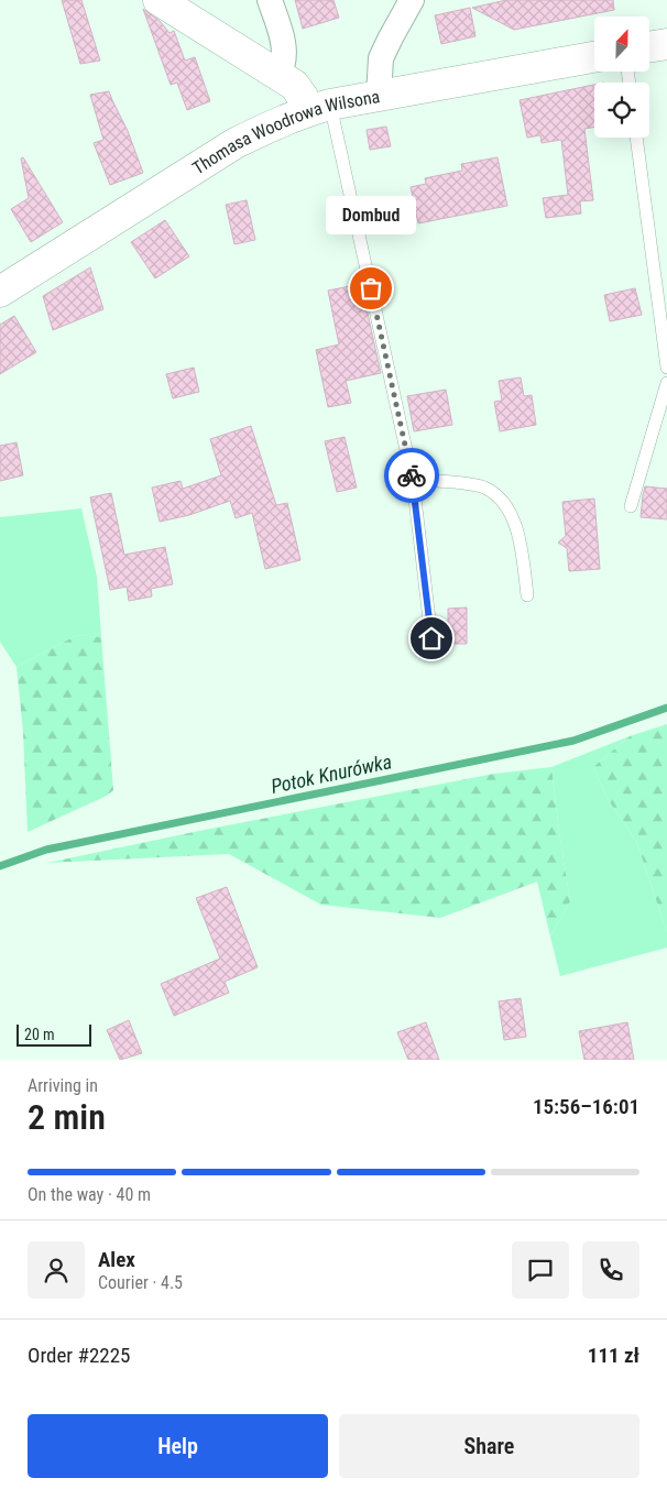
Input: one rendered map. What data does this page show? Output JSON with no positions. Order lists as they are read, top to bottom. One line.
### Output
{"streets":{"street":["Thomasa Woodrowa Wilsona"]},"water":["Potok Knurówka"],"places":["Dombud"],"scale_bar":"20 m","north":"top","page":{"bubble":"Dombud","scale":"20 m","heading":["2 min","Arriving in","15:56–16:01"],"panel":["Alex","Courier · 4.5","Order #2225","111 zł"],"bar":"On the way · 40 m","buttons":["Help","Share"]}}
